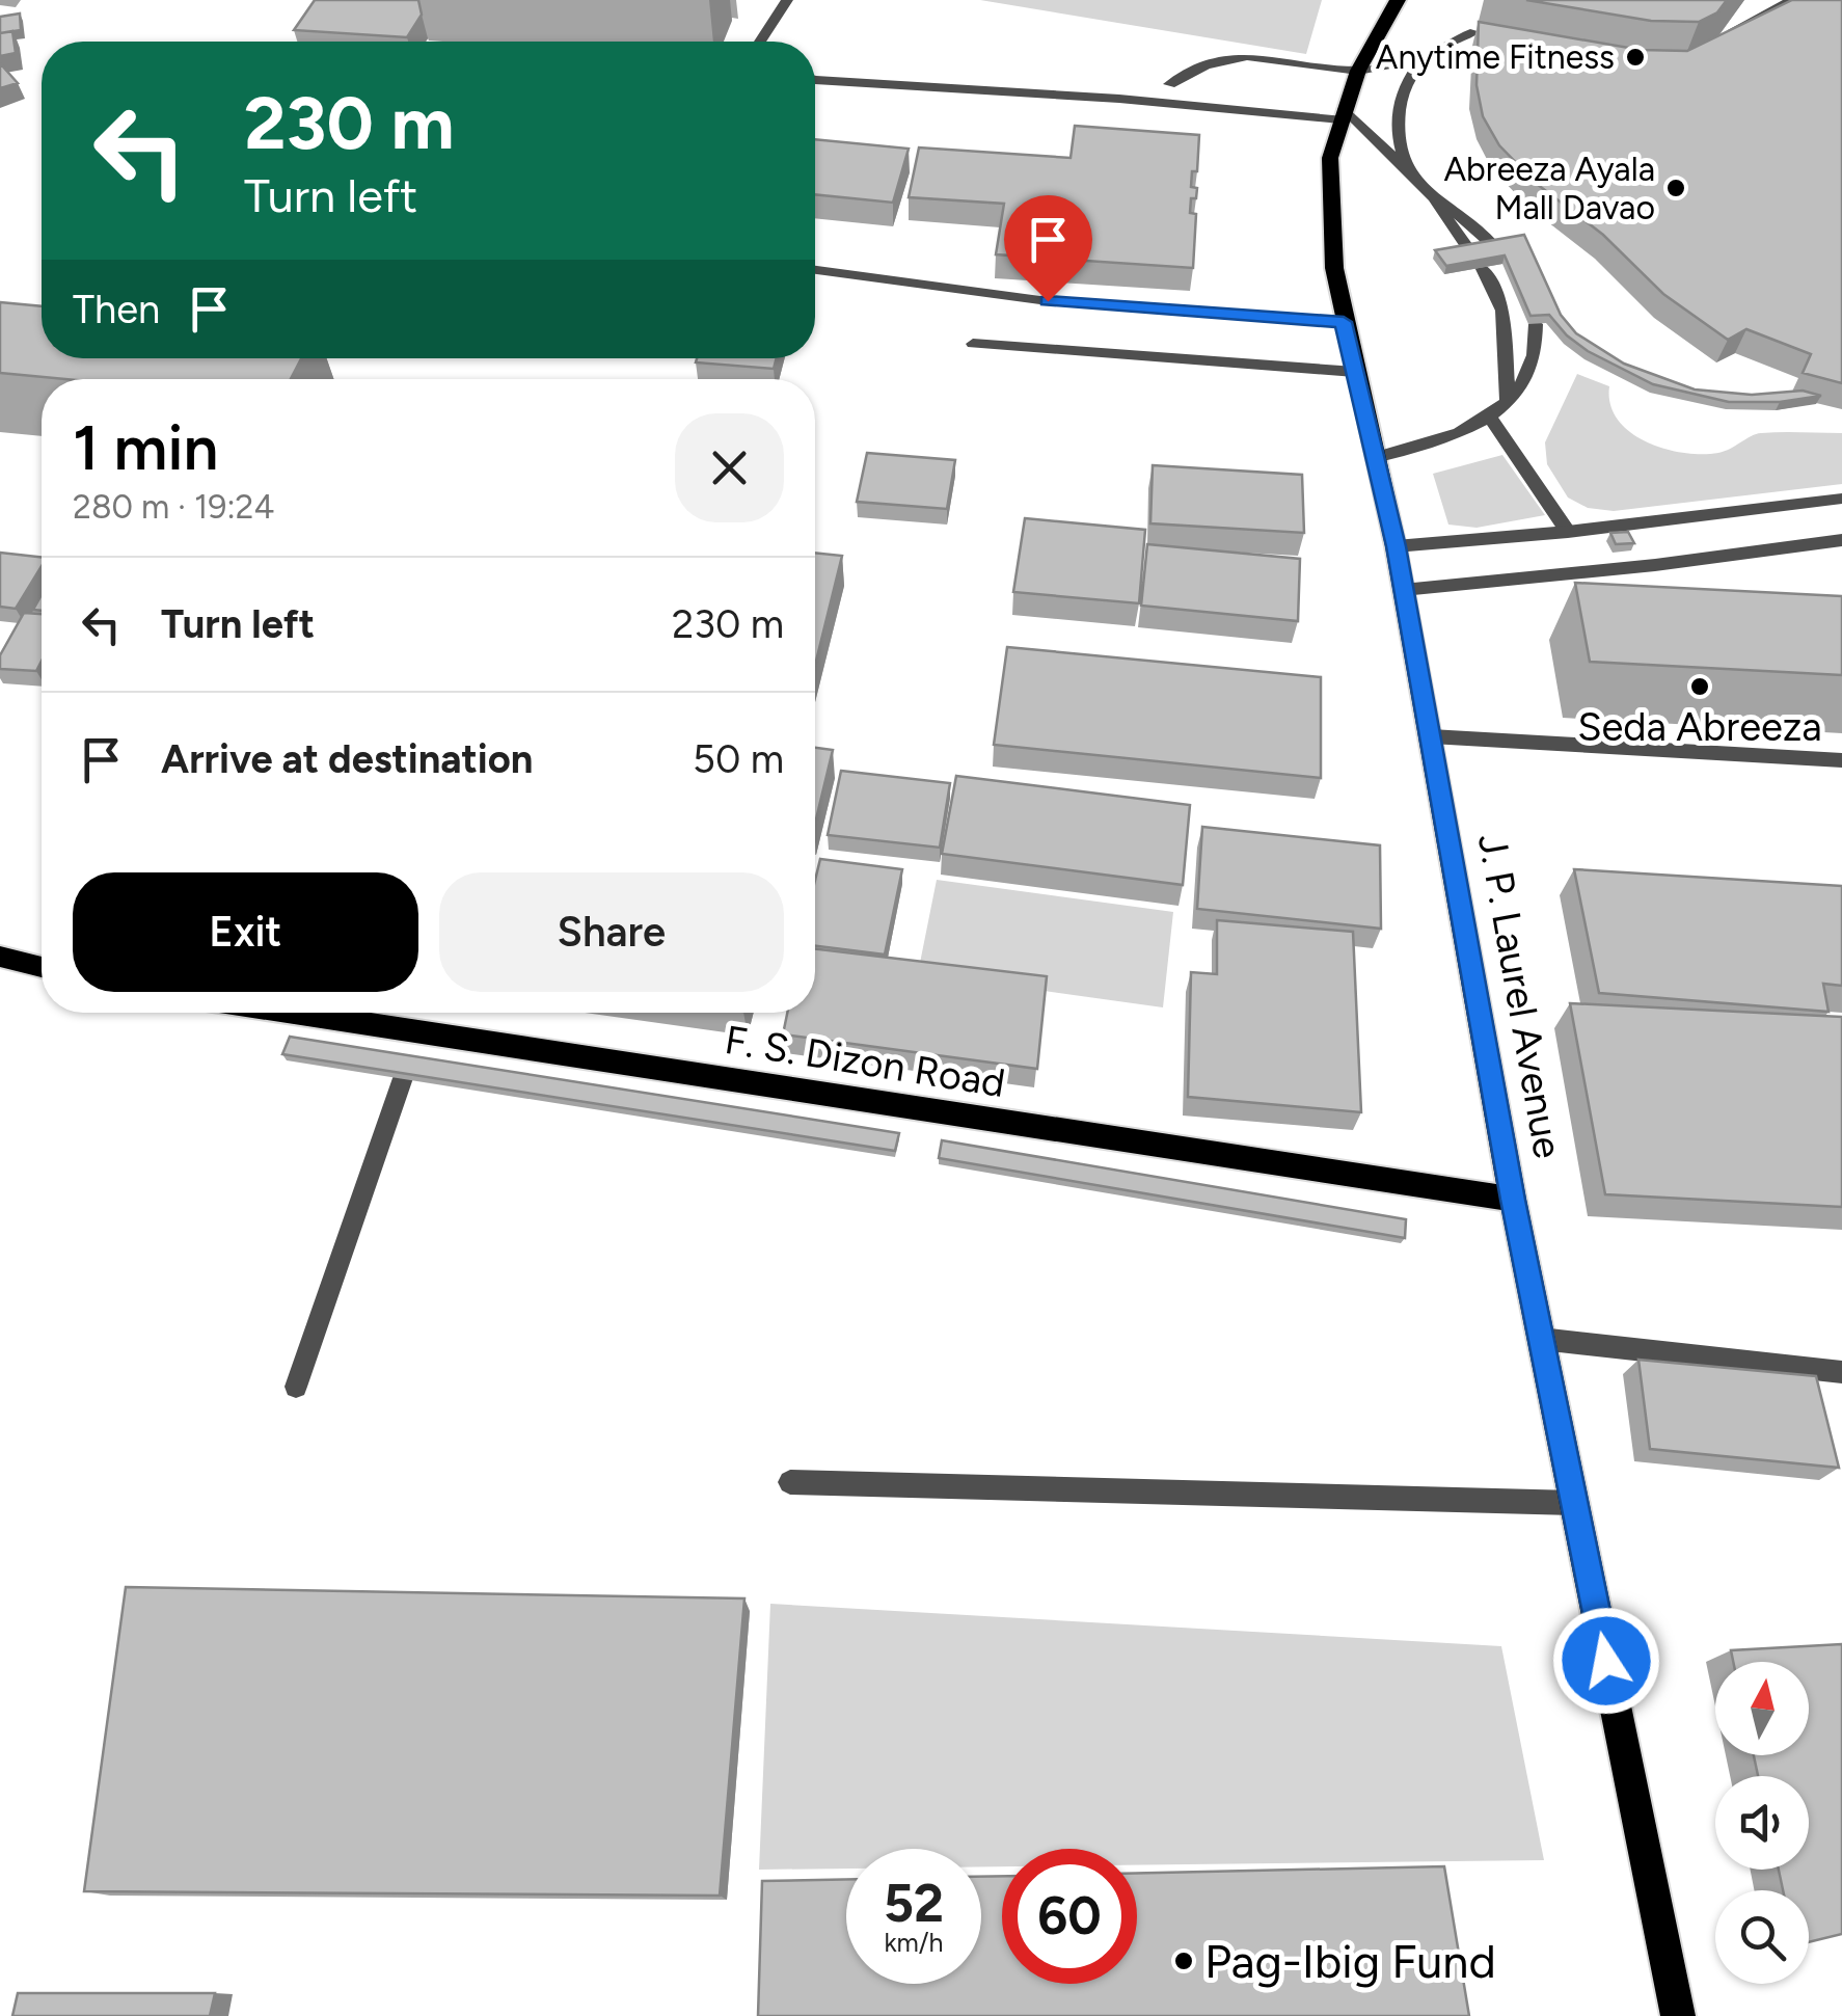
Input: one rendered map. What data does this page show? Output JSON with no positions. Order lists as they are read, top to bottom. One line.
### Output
{"streets":{"main road":["J. P. Laurel Avenue","F. S. Dizon Road"]},"crossings":[["J. P. Laurel Avenue","F. S. Dizon Road"]],"places":["Anytime Fitness","Abreeza Ayala Mall Davao","Seda Abreeza","Pag-Ibig Fund"],"north":"top","page":{"turn":["230 m","Turn left"],"then":"Then","heading":["1 min","280 m · 19:24"],"list":[{"name":"Turn left","value":"230 m"},{"name":"Arrive at destination","value":"50 m"}],"buttons":["Exit","Share"],"speed":"52 km/h","limit":"60"}}
